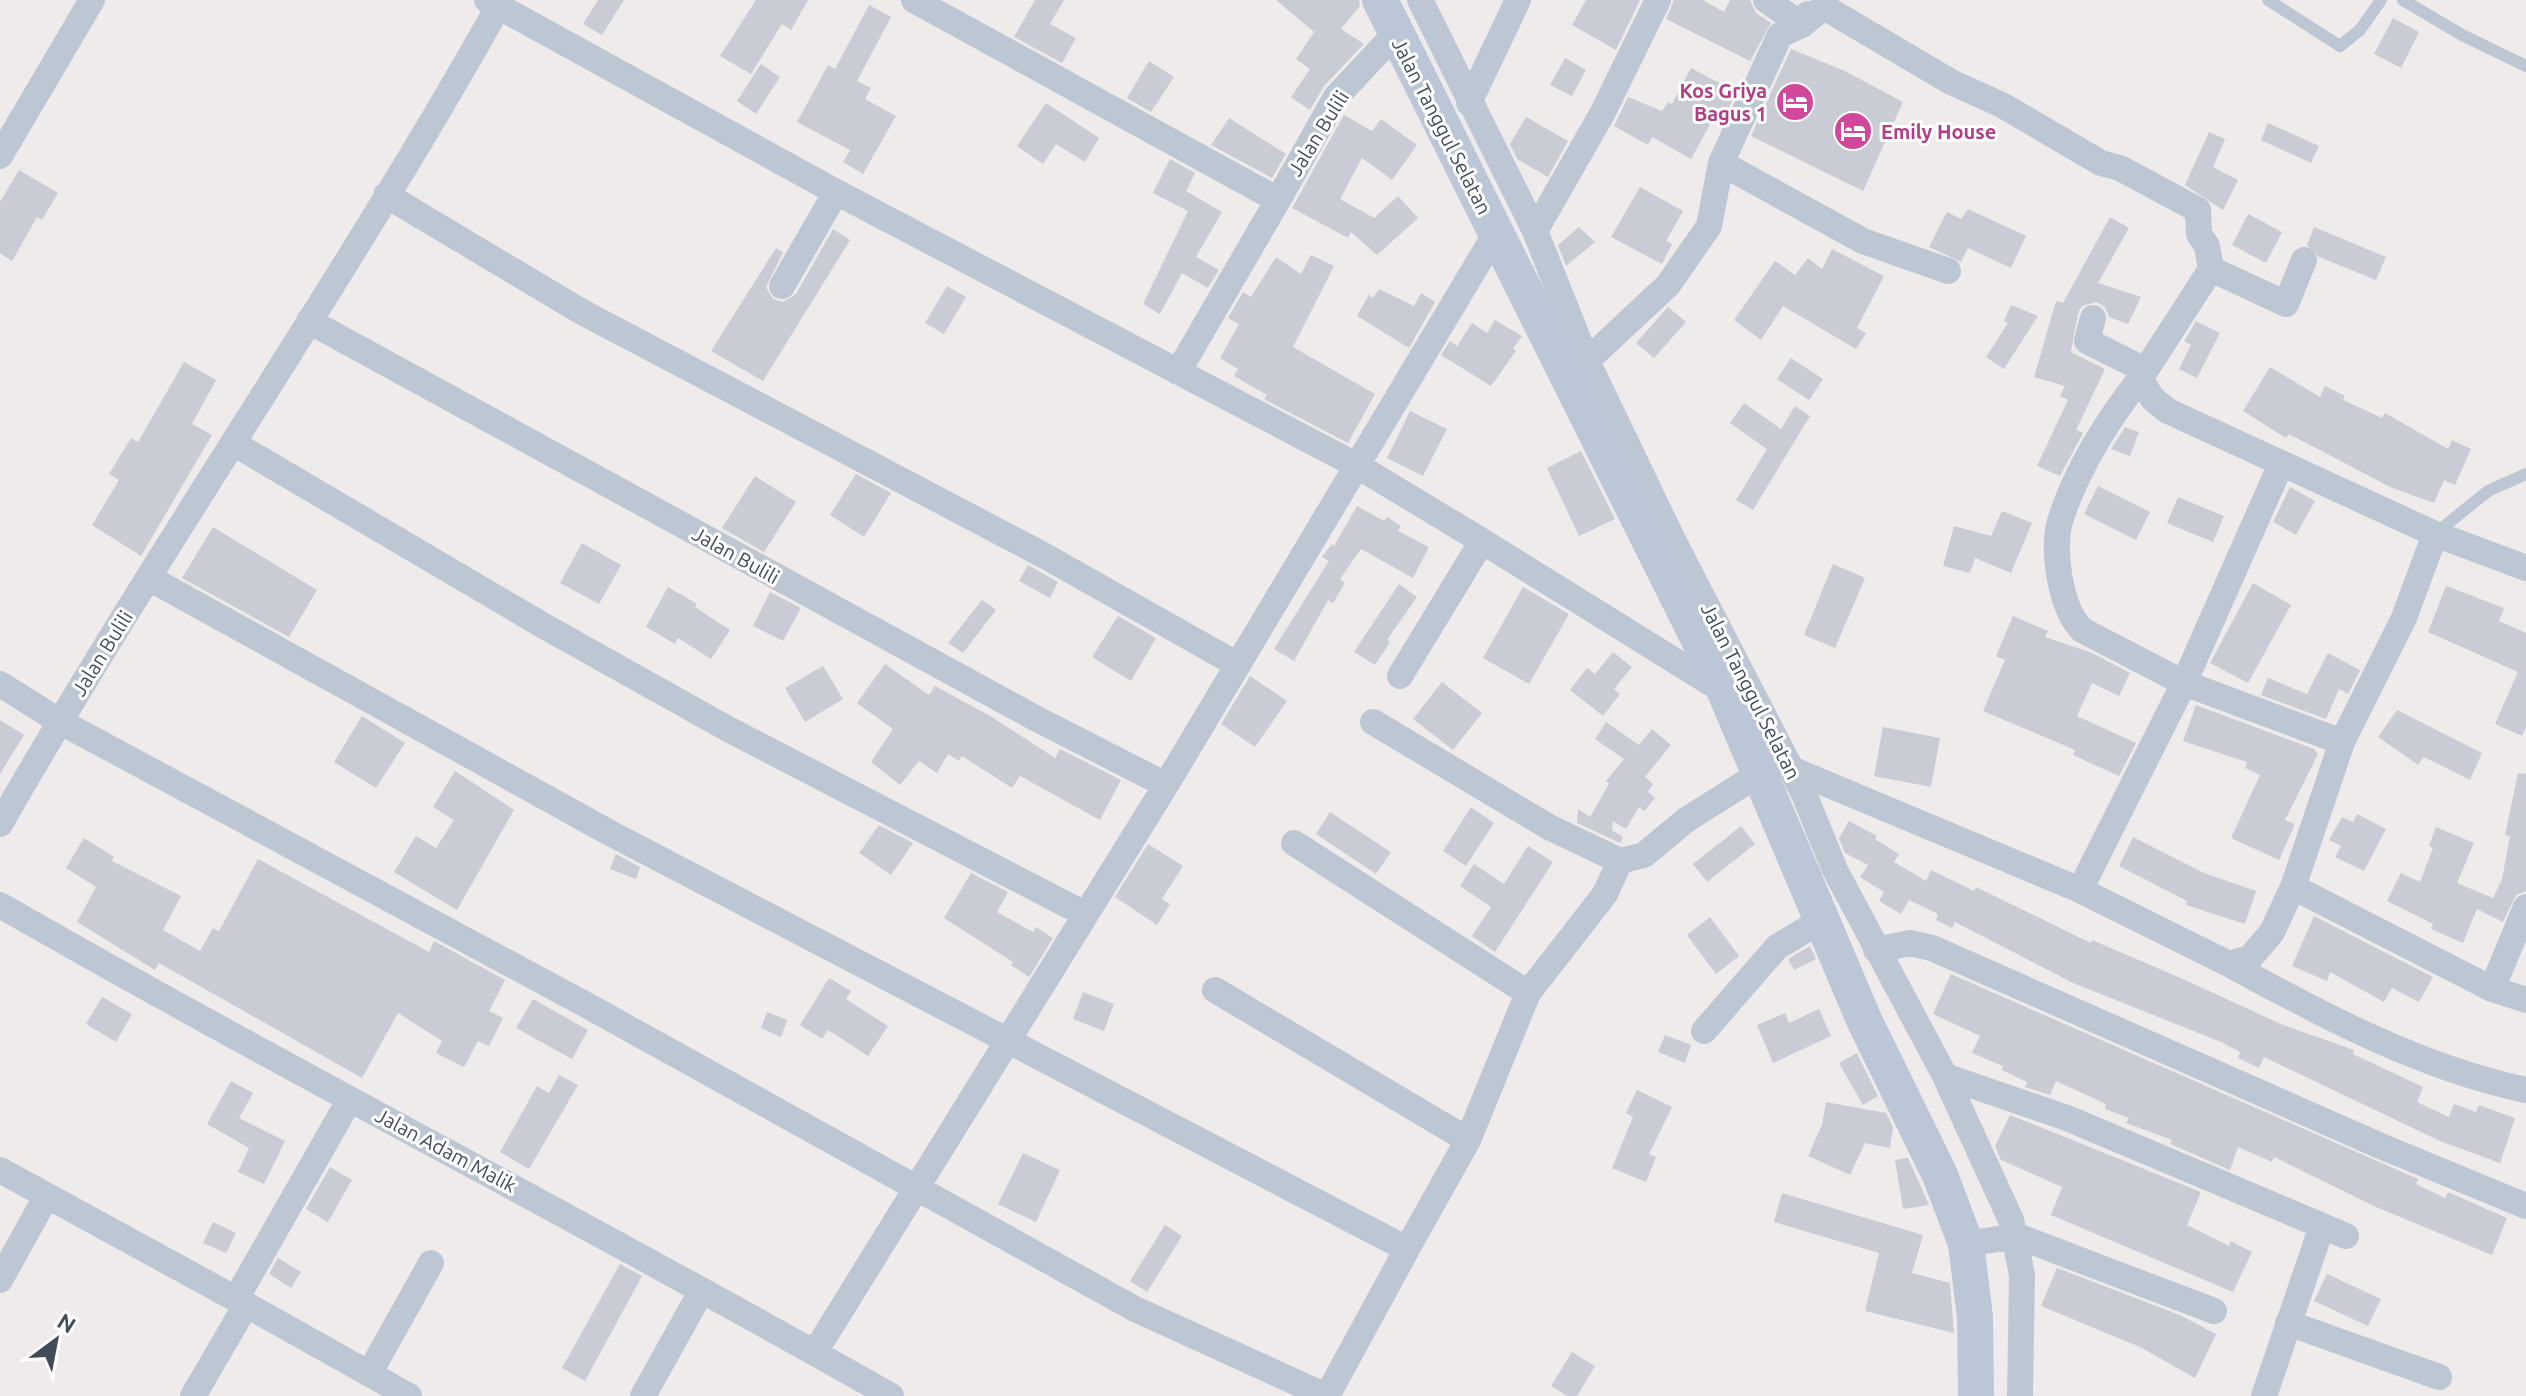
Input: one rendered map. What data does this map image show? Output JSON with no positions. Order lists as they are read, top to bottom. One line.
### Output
{"streets":{"street":["Jalan Tanggul Selatan","Jalan Bulili","Jalan Adam Malik"]},"crossings":[["Jalan Tanggul Selatan","Jalan Bulili"]],"places":{"hotel":["Kos Griya Bagus 1","Emily House"]},"north":"top right"}
